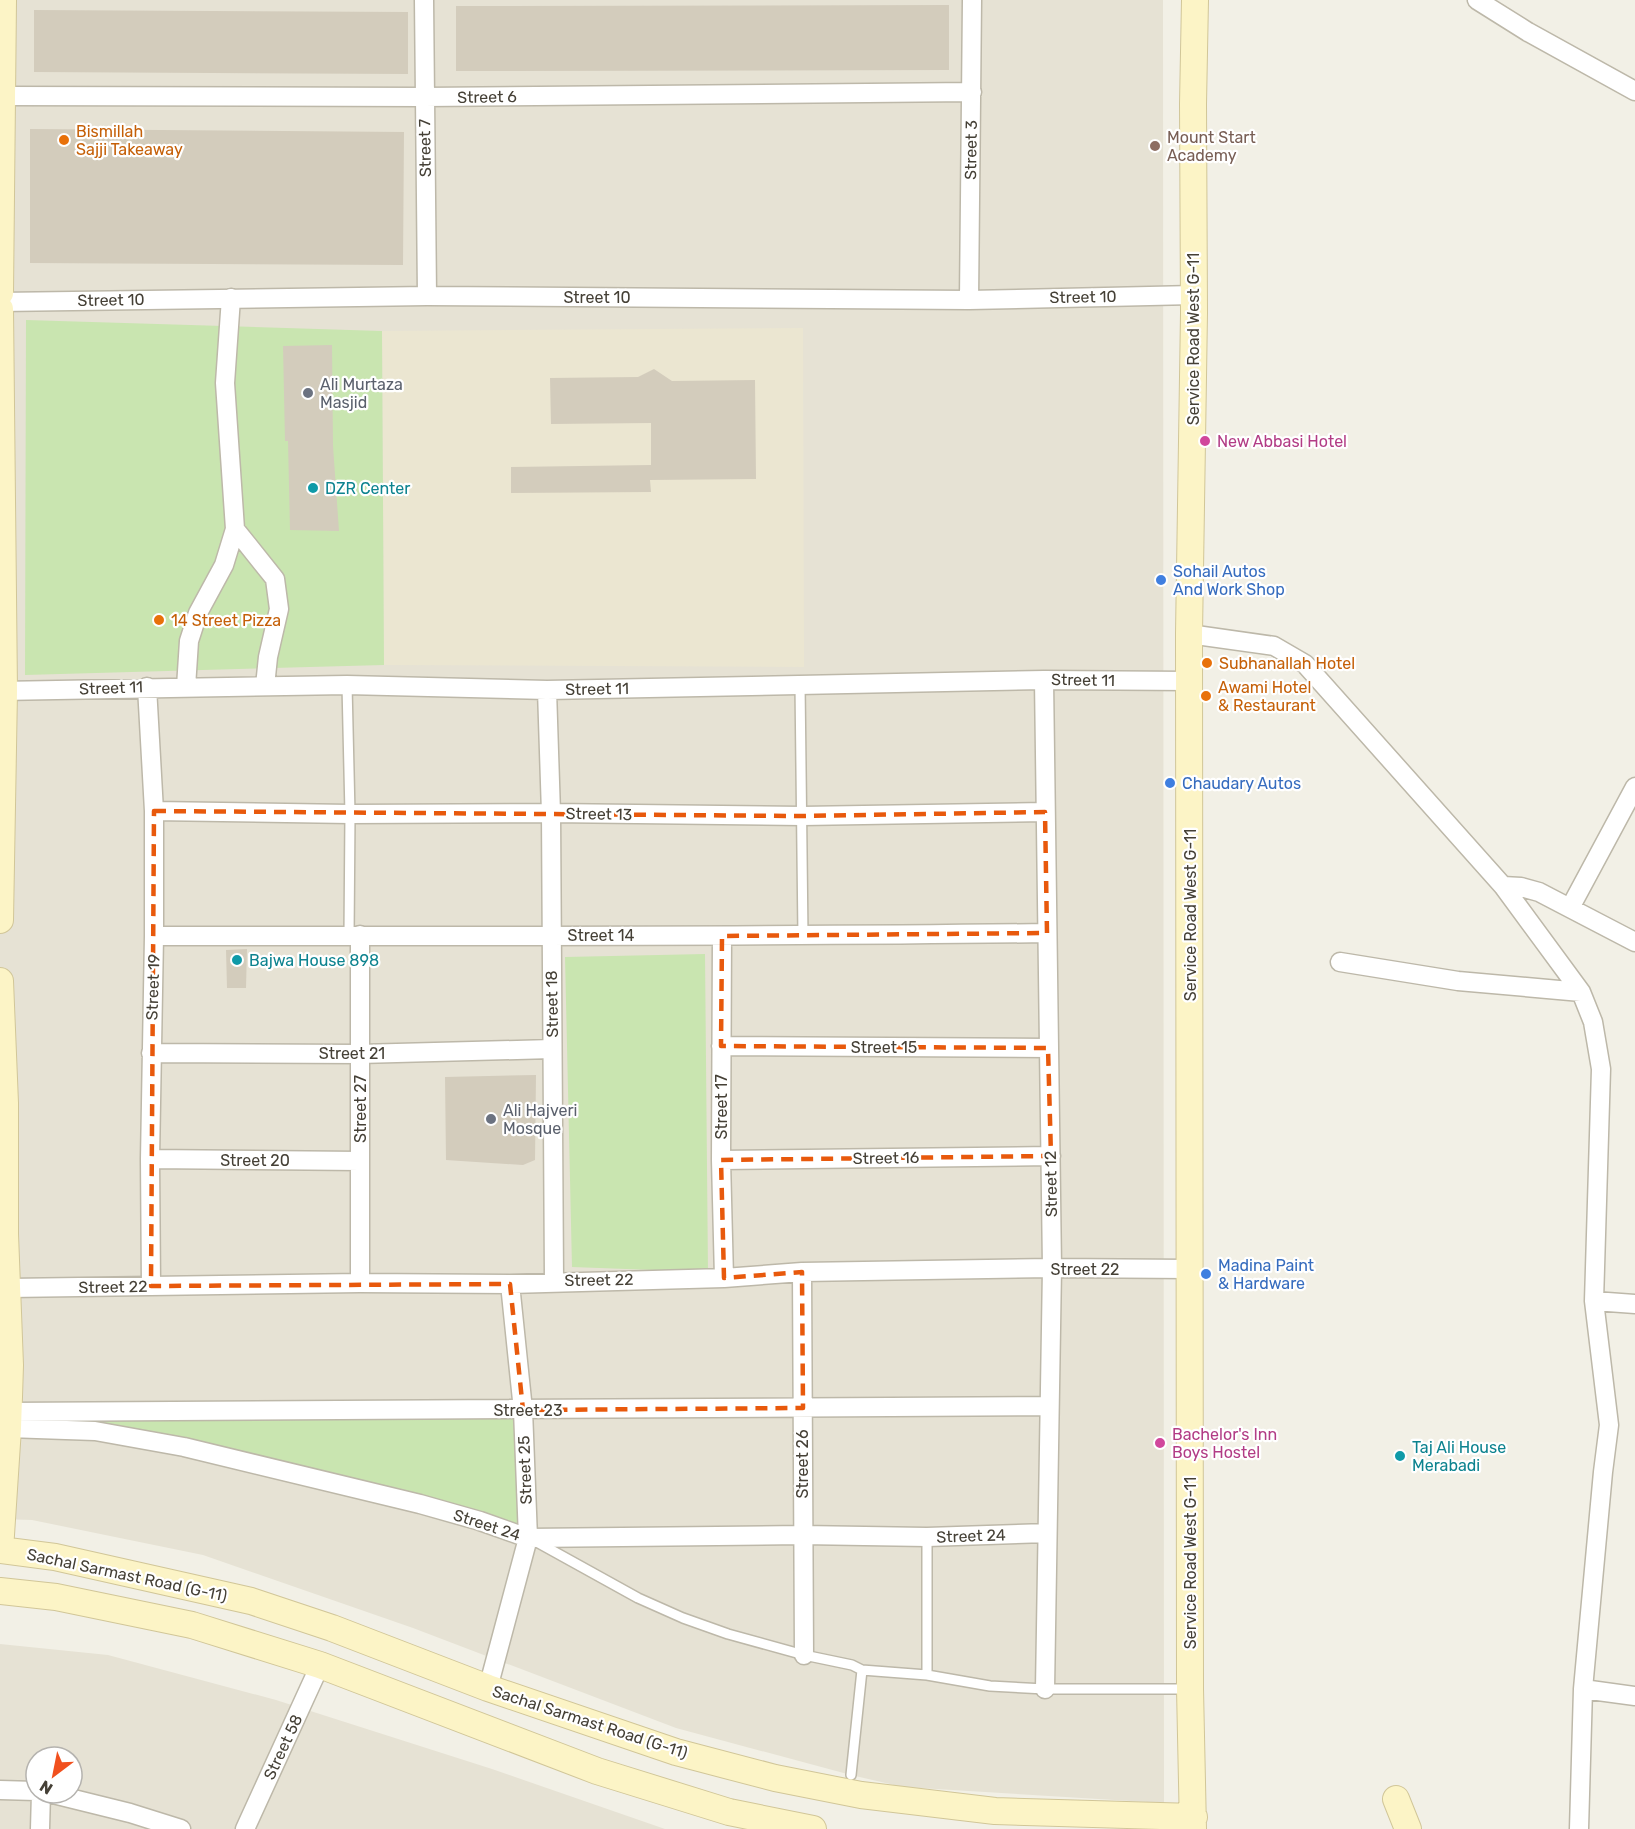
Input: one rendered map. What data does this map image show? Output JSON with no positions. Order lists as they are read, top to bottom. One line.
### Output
{"streets":{"main road":["Service Road West G-11","Sachal Sarmast Road (G-11)"],"street":["Street 6","Street 7","Street 3","Street 10","Street 11","Street 13","Street 14","Street 19","Street 18","Street 15","Street 21","Street 17","Street 27","Street 16","Street 20","Street 12","Street 22","Street 23","Street 26","Street 25","Street 24","Street 58"]},"crossings":[["Street 6","Street 7"],["Street 6","Street 3"],["Street 7","Street 10"],["Street 3","Street 10"],["Street 10","Service Road West G-11"],["Service Road West G-11","Street 11"],["Service Road West G-11","Street 22"],["Service Road West G-11","Sachal Sarmast Road (G-11)"],["Street 11","Street 19"],["Street 11","Street 18"],["Street 11","Street 12"],["Street 13","Street 19"],["Street 13","Street 18"],["Street 13","Street 12"],["Street 14","Street 19"],["Street 14","Street 18"],["Street 14","Street 17"],["Street 14","Street 27"],["Street 14","Street 12"],["Street 19","Street 21"],["Street 19","Street 20"],["Street 19","Street 22"],["Street 18","Street 21"],["Street 18","Street 22"],["Street 15","Street 17"],["Street 15","Street 12"],["Street 21","Street 27"],["Street 17","Street 16"],["Street 17","Street 22"],["Street 27","Street 20"],["Street 27","Street 22"],["Street 16","Street 12"],["Street 12","Street 22"],["Street 12","Street 23"],["Street 12","Street 24"],["Street 22","Street 26"],["Street 22","Street 25"],["Street 23","Street 26"],["Street 23","Street 25"],["Street 23","Street 24"],["Street 26","Street 24"],["Street 25","Street 24"],["Street 25","Sachal Sarmast Road (G-11)"]],"places":["Bismillah Sajji Takeaway","Mount Start Academy","Ali Murtaza Masjid","New Abbasi Hotel","DZR Center","Sohail Autos And Work Shop","14 Street Pizza","Subhanallah Hotel","Awami Hotel & Restaurant","Chaudary Autos","Bajwa House 898","Ali Hajveri Mosque","Madina Paint & Hardware","Bachelor's Inn Boys Hostel","Taj Ali House Merabadi"],"north":"bottom left"}
